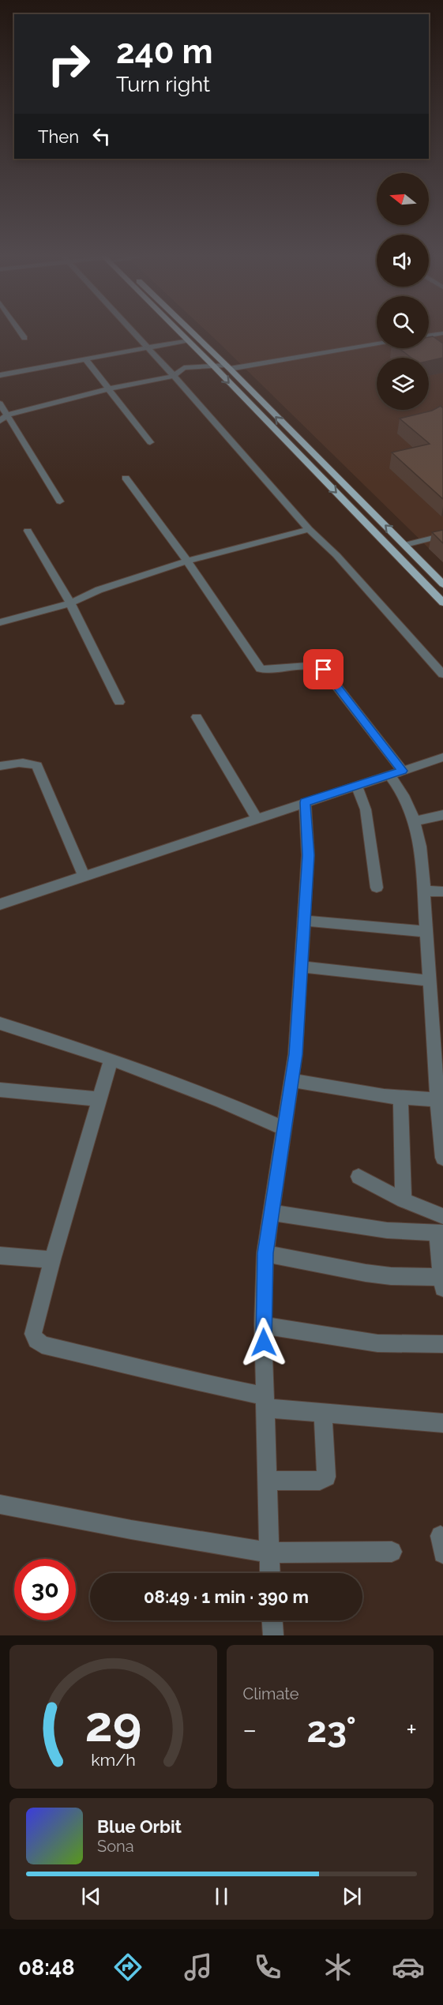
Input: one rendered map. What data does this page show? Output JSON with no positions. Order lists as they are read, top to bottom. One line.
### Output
{"north":"left","page":{"turn":["240 m","Turn right"],"then":"Then","limit":"30","trip":"08:49 · 1 min · 390 m","tile":"Climate","heat":["−","23°","+"],"song":["Blue Orbit","Sona"],"tabs":"08:48","gauge":["29","km/h"]}}
